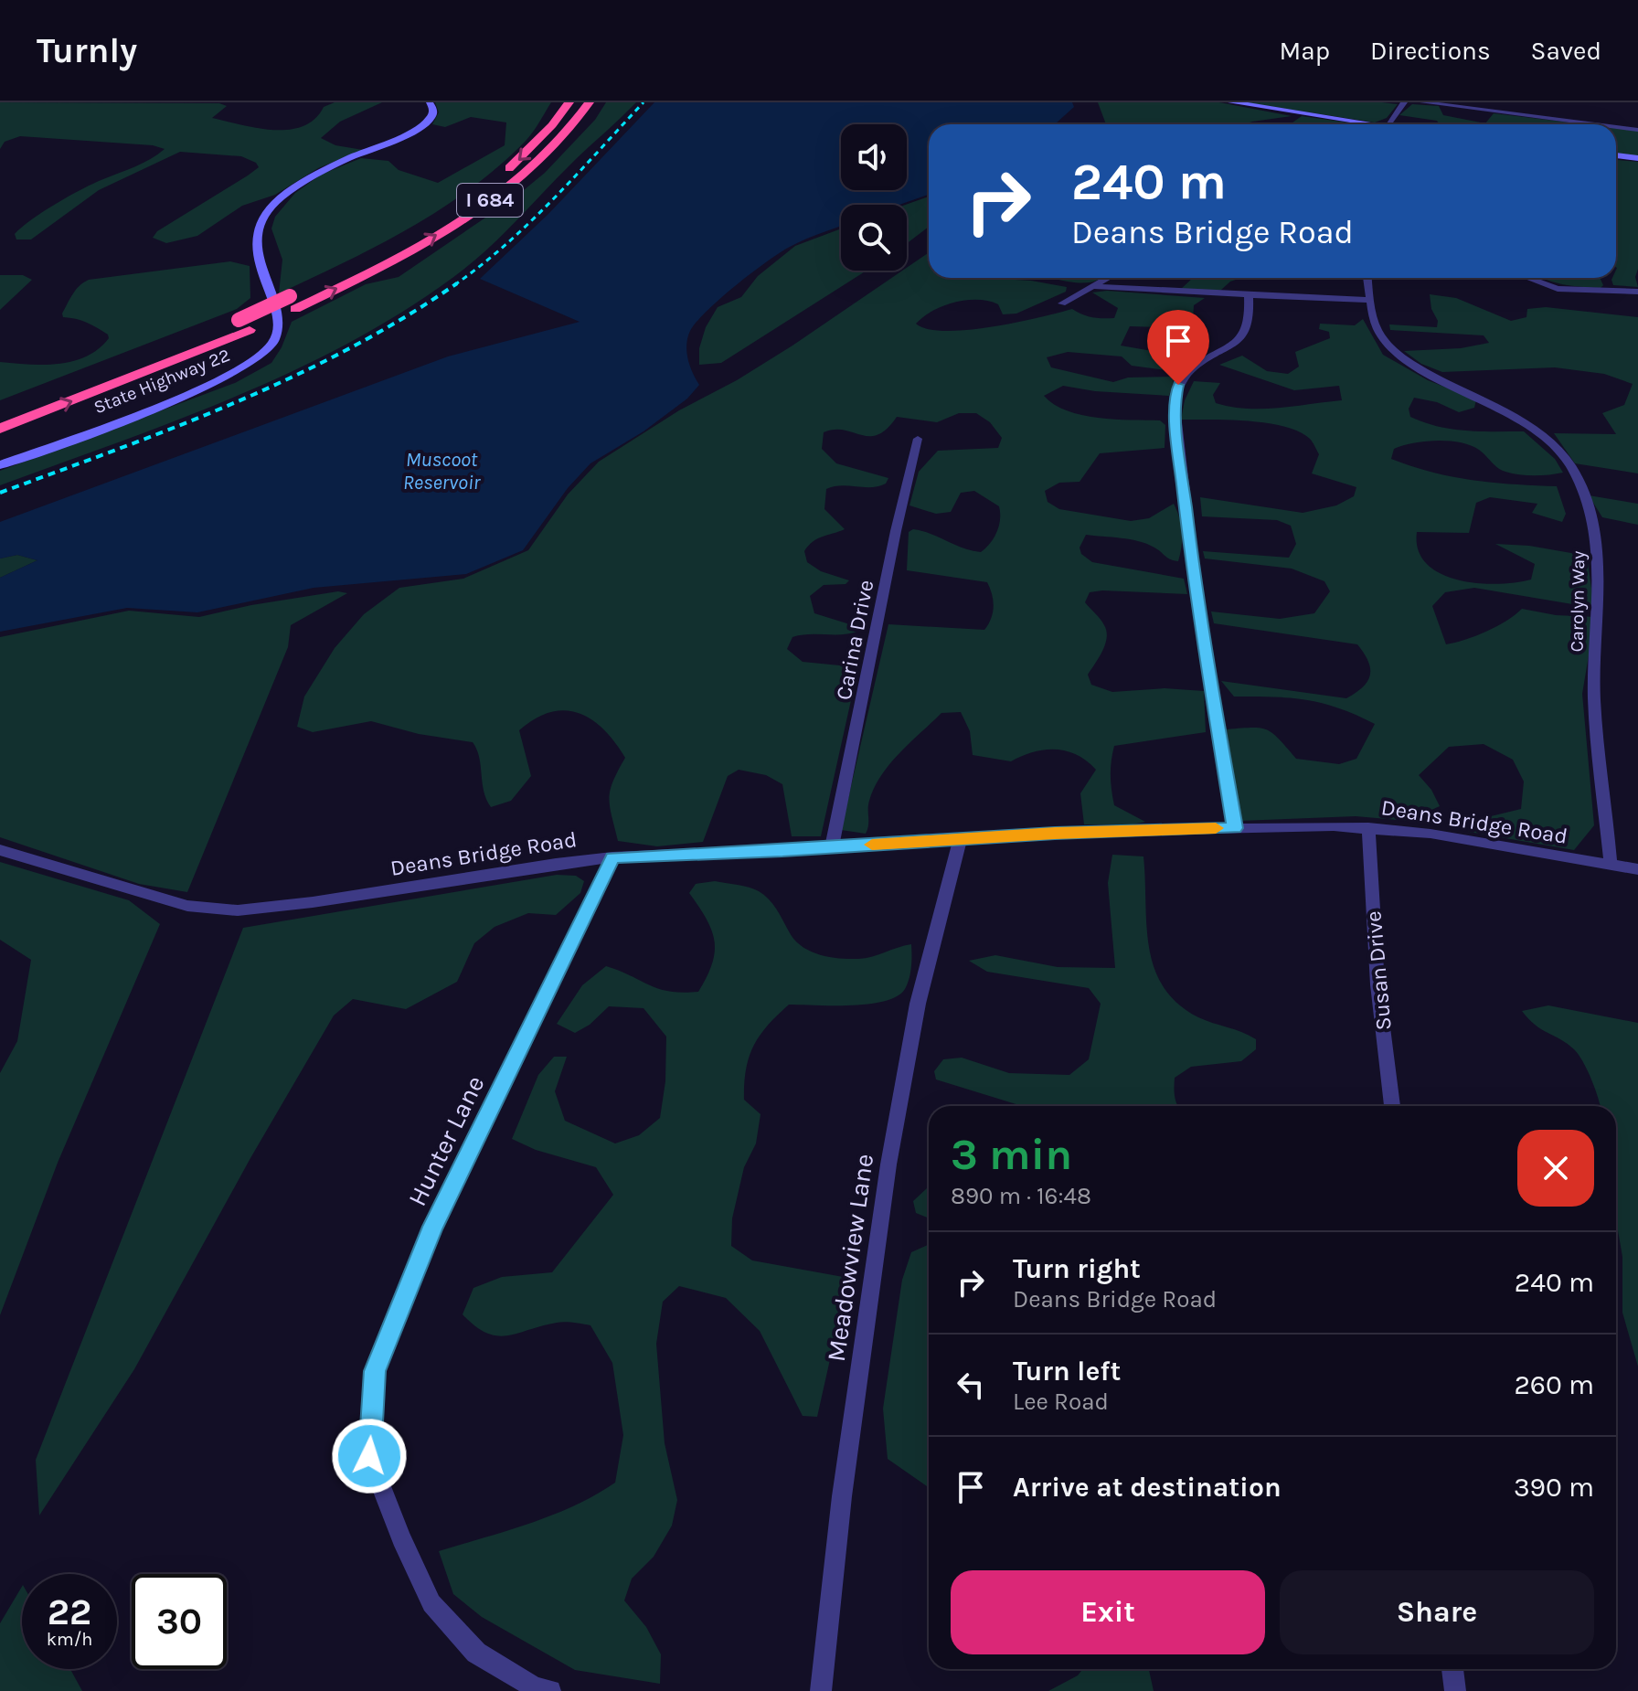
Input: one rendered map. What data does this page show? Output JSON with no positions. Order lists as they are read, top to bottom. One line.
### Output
{"streets":{"highway":["I 684"],"main road":["State Highway 22"],"street":["Carolyn Way","Carina Drive","Deans Bridge Road","Susan Drive","Hunter Lane","Meadowview Lane"]},"crossings":[["Carolyn Way","Deans Bridge Road"],["Carina Drive","Deans Bridge Road"],["Deans Bridge Road","Susan Drive"],["Deans Bridge Road","Hunter Lane"],["Deans Bridge Road","Meadowview Lane"]],"water":["Muscoot Reservoir"],"page":{"header":"Turnly","nav":["Map","Directions","Saved"],"turn":["240 m","Deans Bridge Road"],"heading":["3 min","890 m · 16:48"],"list":[{"name":"Turn right","note":"Deans Bridge Road","value":"240 m"},{"name":"Turn left","note":"Lee Road","value":"260 m"},{"name":"Arrive at destination","value":"390 m"}],"buttons":["Exit","Share"],"speed":"22 km/h","limit":"30"}}
